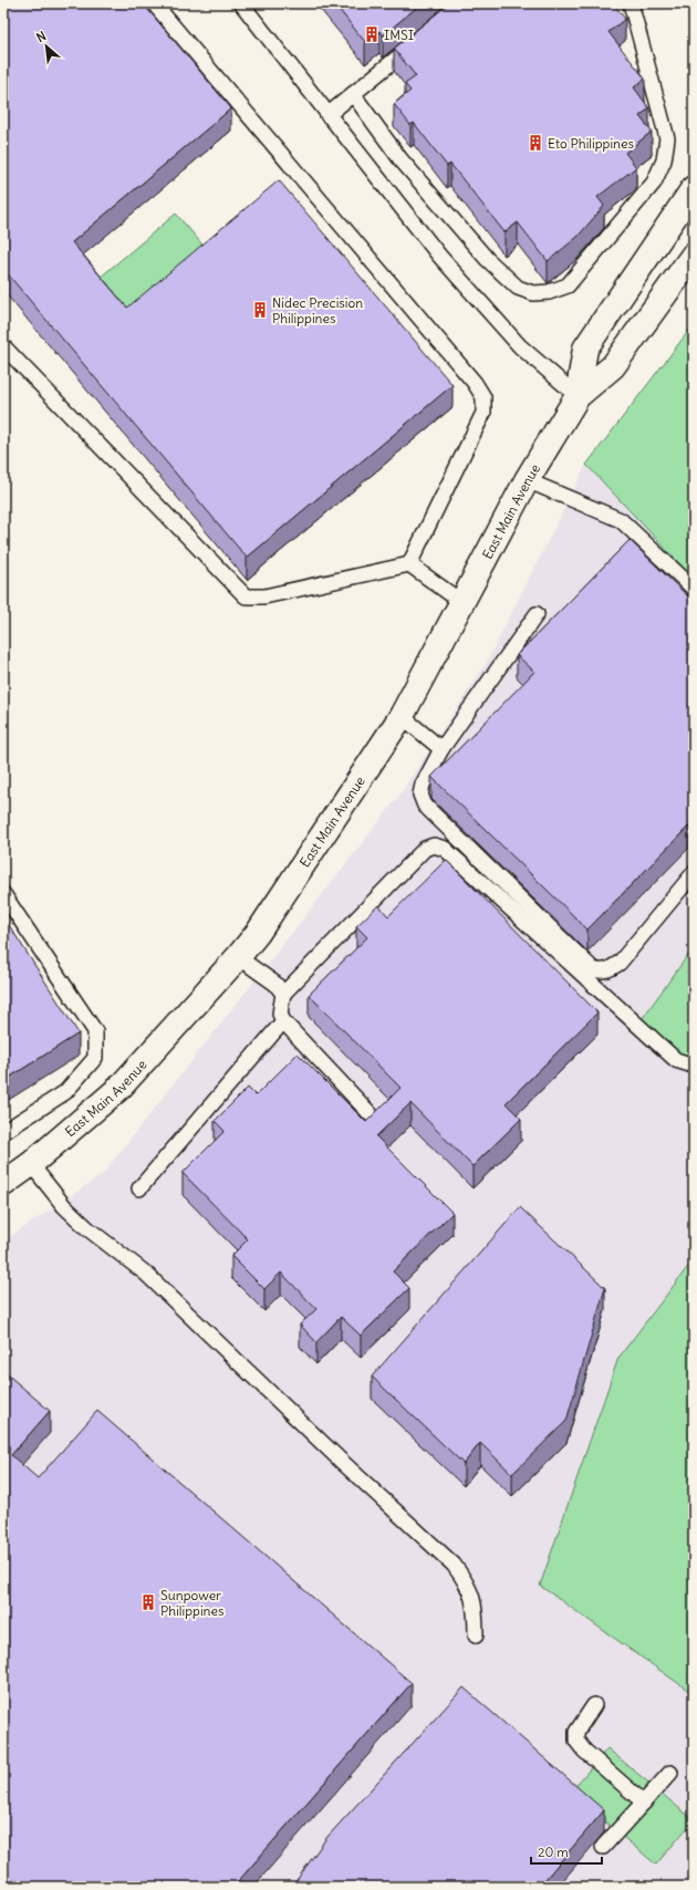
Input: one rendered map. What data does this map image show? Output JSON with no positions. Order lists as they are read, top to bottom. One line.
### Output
{"streets":{"street":["East Main Avenue"]},"places":{"building":["IMSI","Eto Philippines","Nidec Precision Philippines","Sunpower Philippines"]},"scale_bar":"20 m","north":"top left"}
